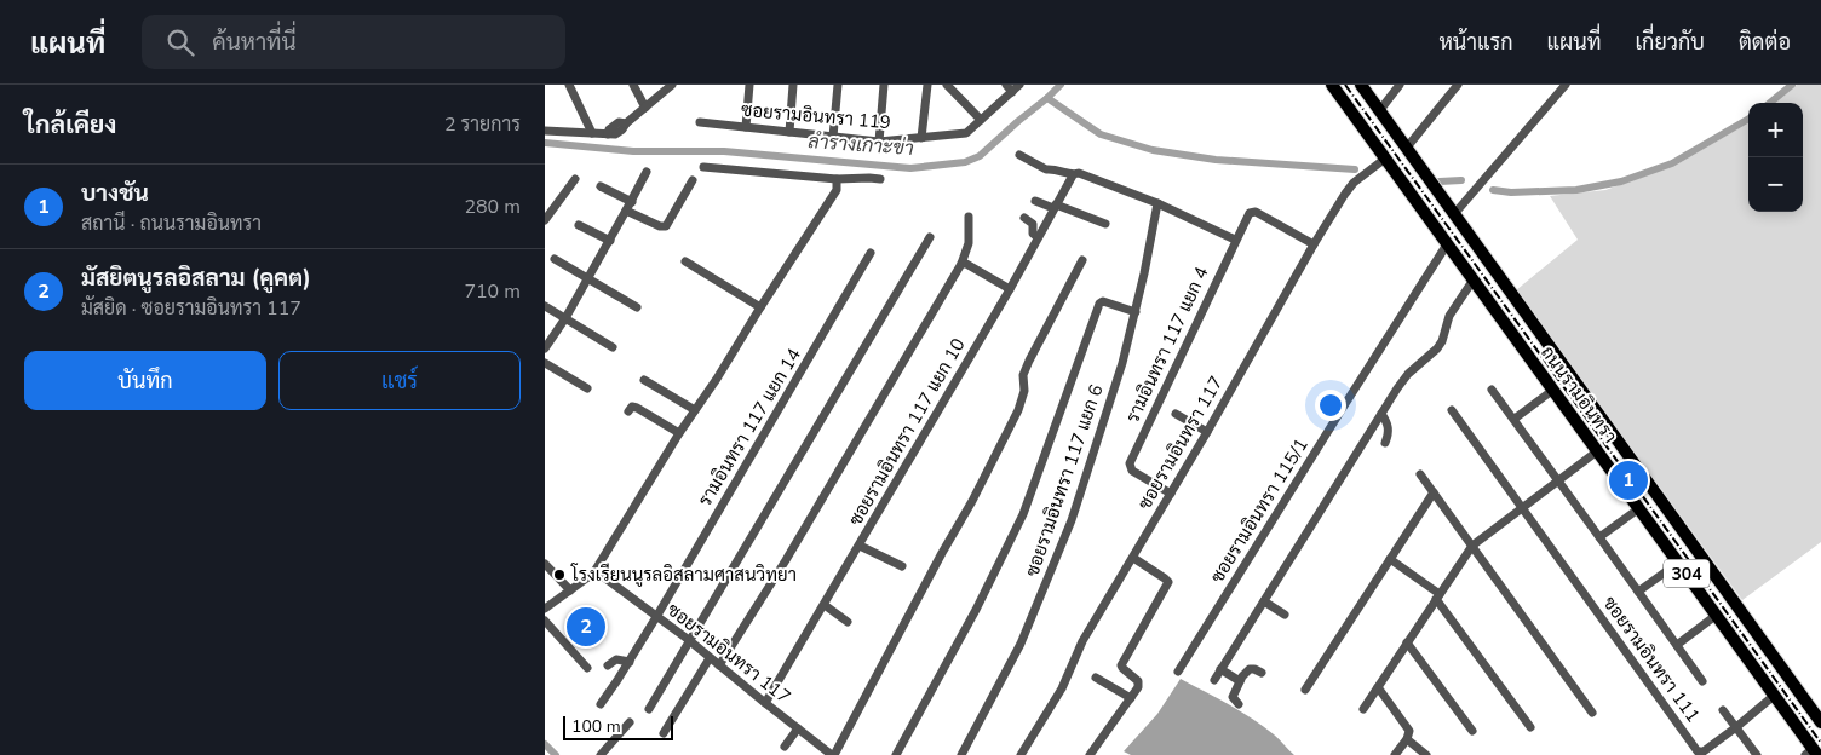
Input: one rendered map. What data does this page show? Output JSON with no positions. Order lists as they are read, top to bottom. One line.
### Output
{"streets":{"highway":["ถนนรามอินทรา","304"],"street":["ซอยรามอินทรา 119","รามอินทรา 117 แยก 4","รามอินทรา 117 แยก 14","ซอยรามอินทรา 117 แยก 10","ซอยรามอินทรา 117","ซอยรามอินทรา 117 แยก 6","ซอยรามอินทรา 115/1","ซอยรามอินทรา 111"]},"crossings":[["รามอินทรา 117 แยก 4","ซอยรามอินทรา 117"],["ถนนรามอินทรา","ซอยรามอินทรา 117"],["ถนนรามอินทรา","ซอยรามอินทรา 115/1"],["ถนนรามอินทรา","ซอยรามอินทรา 111"],["รามอินทรา 117 แยก 14","ซอยรามอินทรา 117"],["ซอยรามอินทรา 117 แยก 10","ซอยรามอินทรา 117"]],"water":["ลำรางเกาะข่า"],"places":["โรงเรียนนูรลอิสลามศาสนวิทยา"],"scale_bar":"100 m","page":{"header":"แผนที่","search":"ค้นหาที่นี่","nav":["หน้าแรก","แผนที่","เกี่ยวกับ","ติดต่อ"],"heading":["ใกล้เคียง","2 รายการ"],"map_buttons":["+","−"],"list":[{"mark":"1","name":"บางชัน","note":"สถานี · ถนนรามอินทรา","value":"280 m"},{"mark":"2","name":"มัสยิตนูรลอิสลาม (คูคต)","note":"มัสยิด · ซอยรามอินทรา 117","value":"710 m"}],"buttons":["บันทึก","แชร์"],"pins":["1","2"],"scale":"100 m"}}
